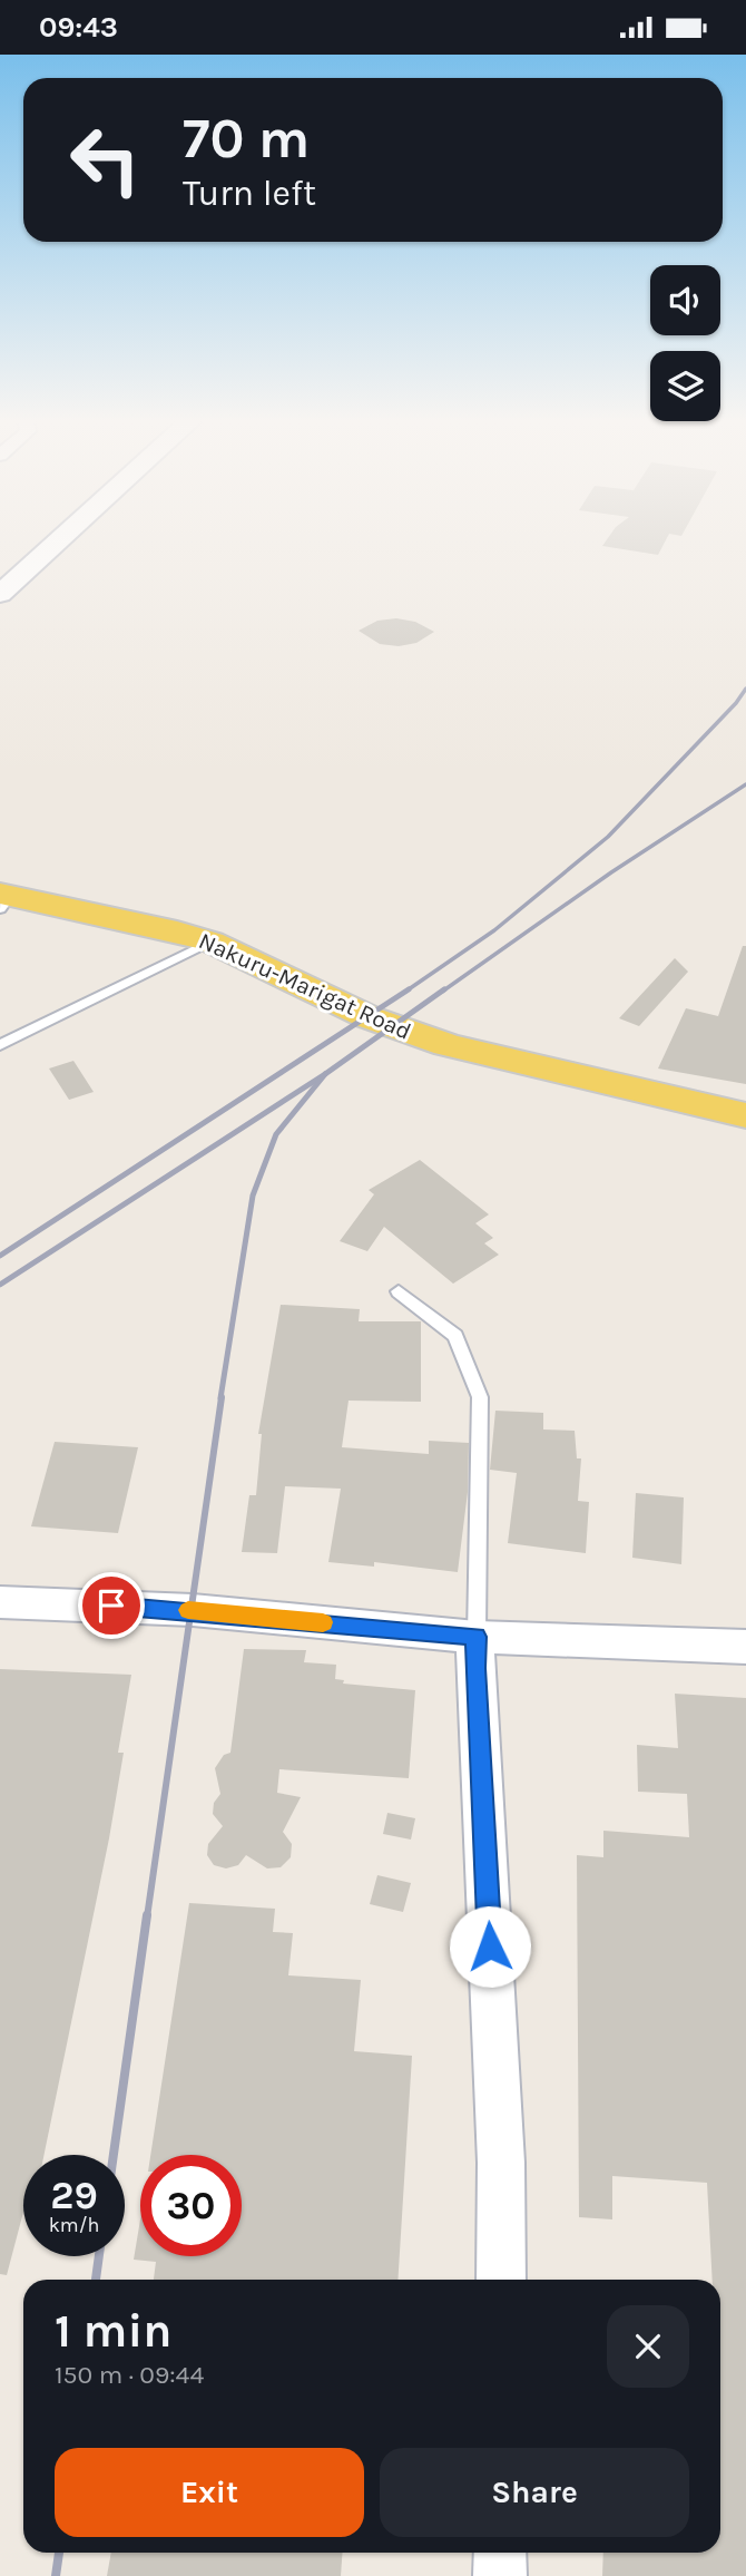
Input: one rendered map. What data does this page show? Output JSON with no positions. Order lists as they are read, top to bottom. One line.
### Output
{"streets":{"main road":["Nakuru-Marigat Road"]},"page":{"status":"09:43","turn":["70 m","Turn left"],"speed":"29 km/h","limit":"30","heading":["1 min","150 m · 09:44"],"buttons":["Exit","Share"]}}
